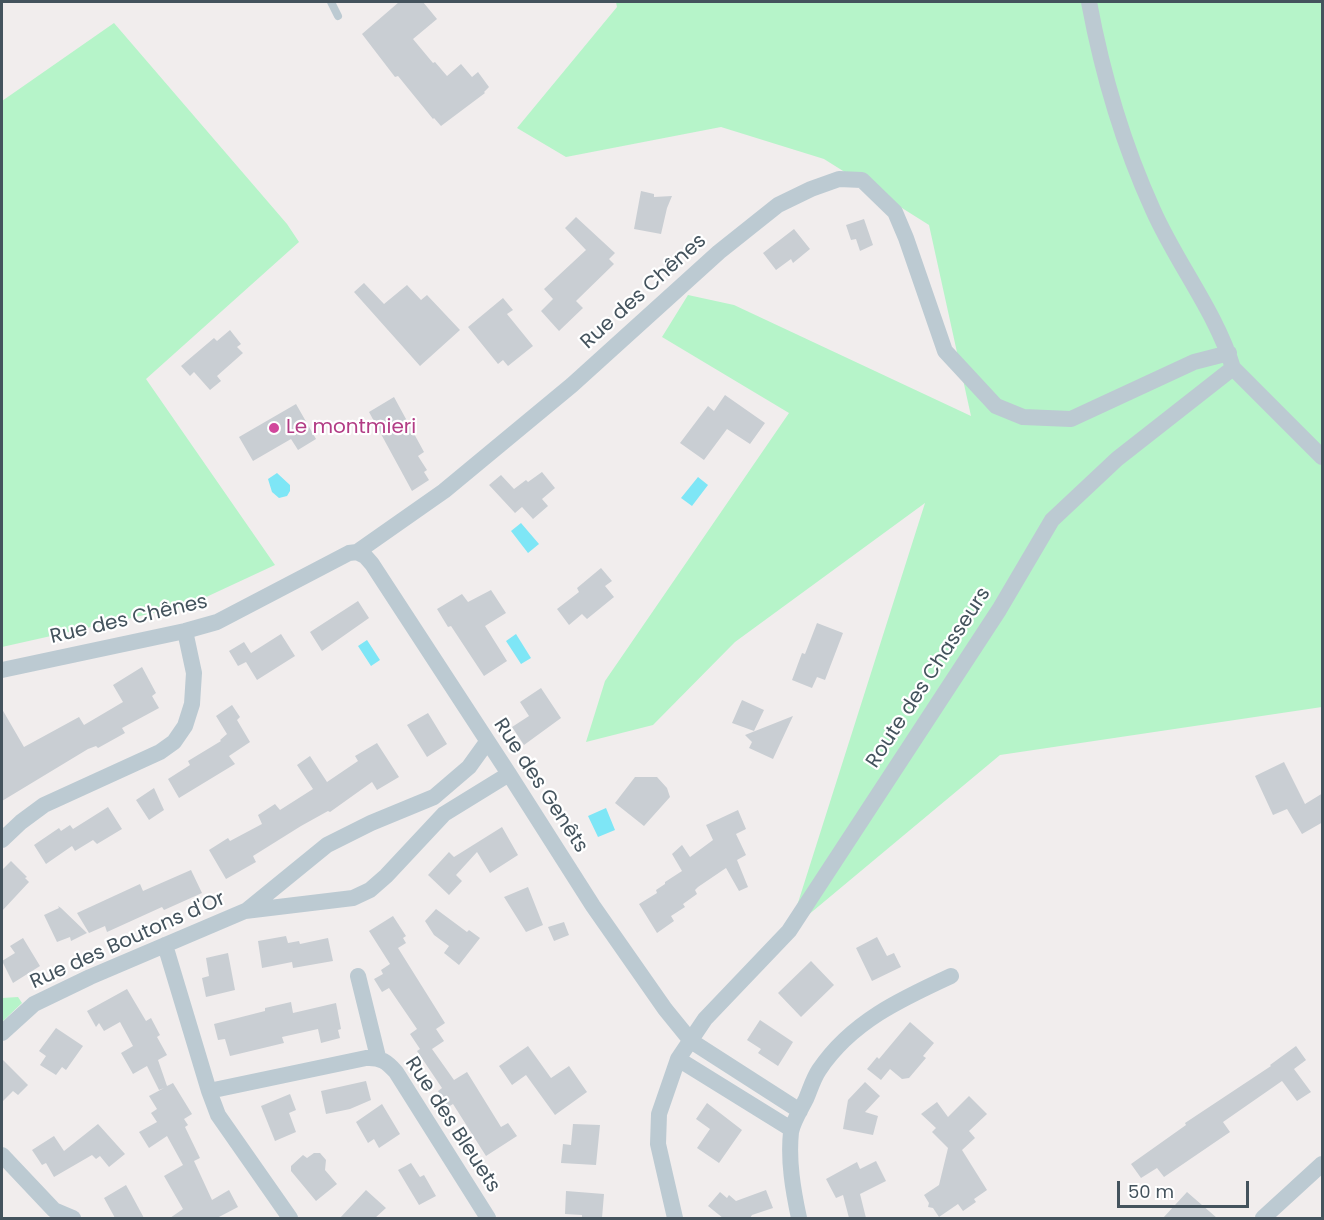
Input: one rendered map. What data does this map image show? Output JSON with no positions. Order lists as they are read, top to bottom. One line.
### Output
{"streets":{"street":["Rue des Chênes","Route des Chasseurs","Rue des Genêts","Rue des Boutons d'Or","Rue des Bleuets"]},"crossings":[["Rue des Chênes","Route des Chasseurs"],["Rue des Chênes","Rue des Genêts"],["Route des Chasseurs","Rue des Genêts"],["Rue des Genêts","Rue des Boutons d'Or"]],"places":["Le montmieri"],"scale_bar":"50 m"}
